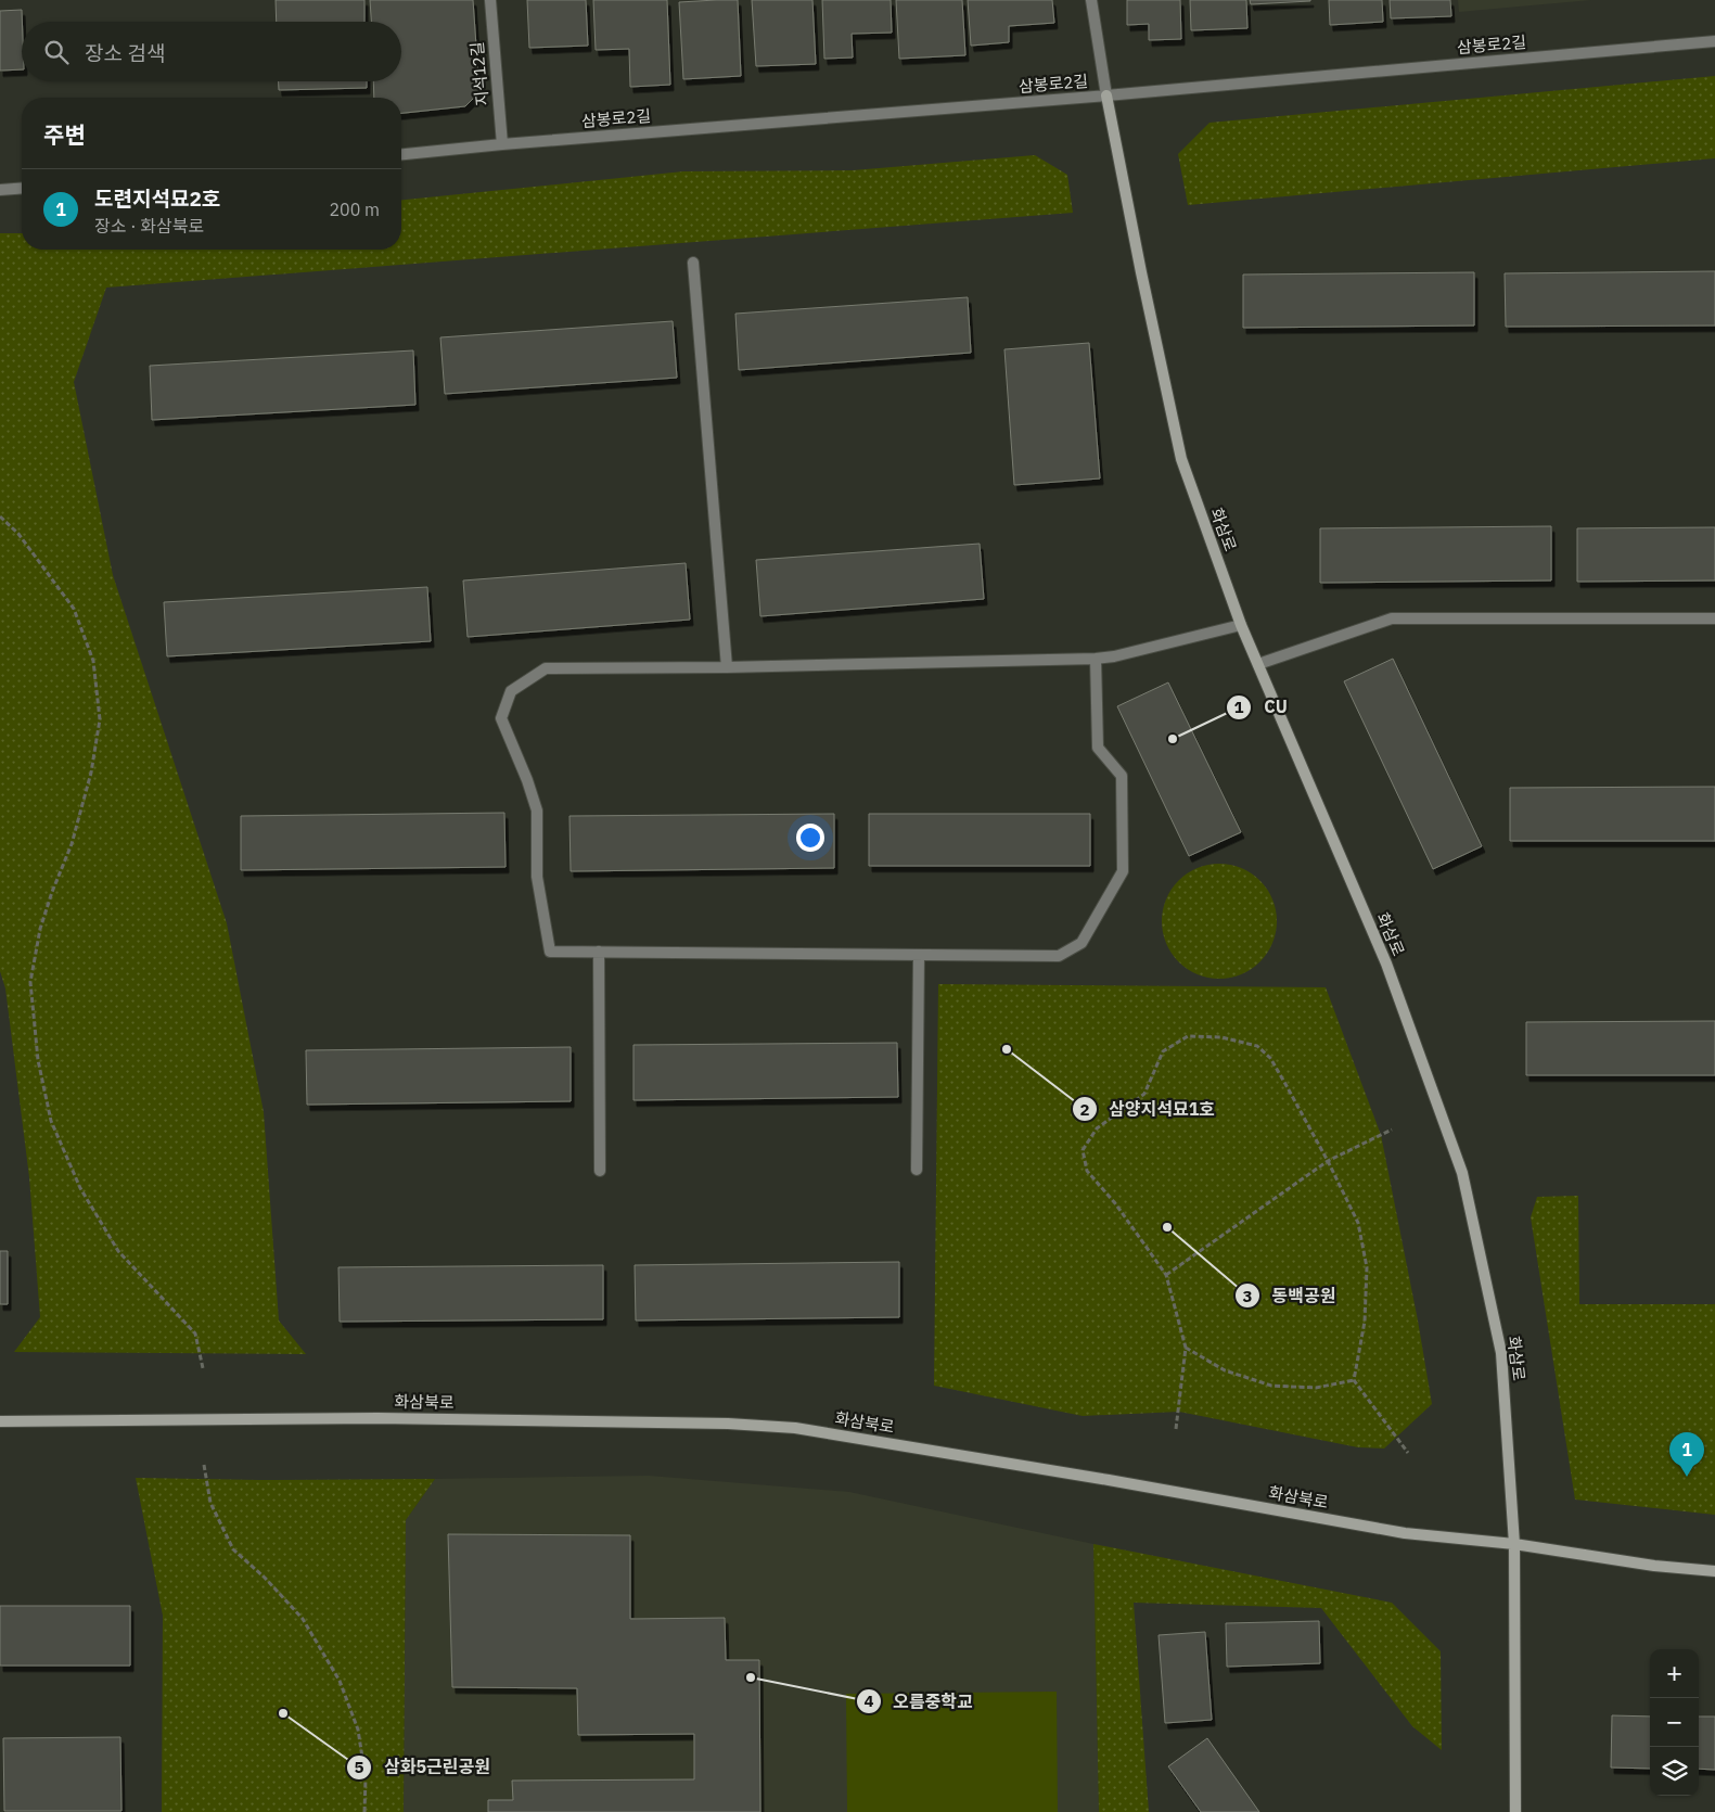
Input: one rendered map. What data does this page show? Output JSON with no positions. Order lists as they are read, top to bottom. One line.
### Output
{"streets":{"street":["삼봉로2길","지석12길","화삼로","화삼북로"]},"crossings":[["삼봉로2길","지석12길"],["삼봉로2길","화삼로"],["화삼로","화삼북로"]],"places":["CU","삼양지석묘1호","동백공원","오름중학교","삼화5근린공원"],"page":{"search":"장소 검색","heading":"주변","list":[{"mark":"1","name":"도련지석묘2호","note":"장소 · 화삼북로","value":"200 m"}],"pins":"1","map_buttons":["+","−"]}}
